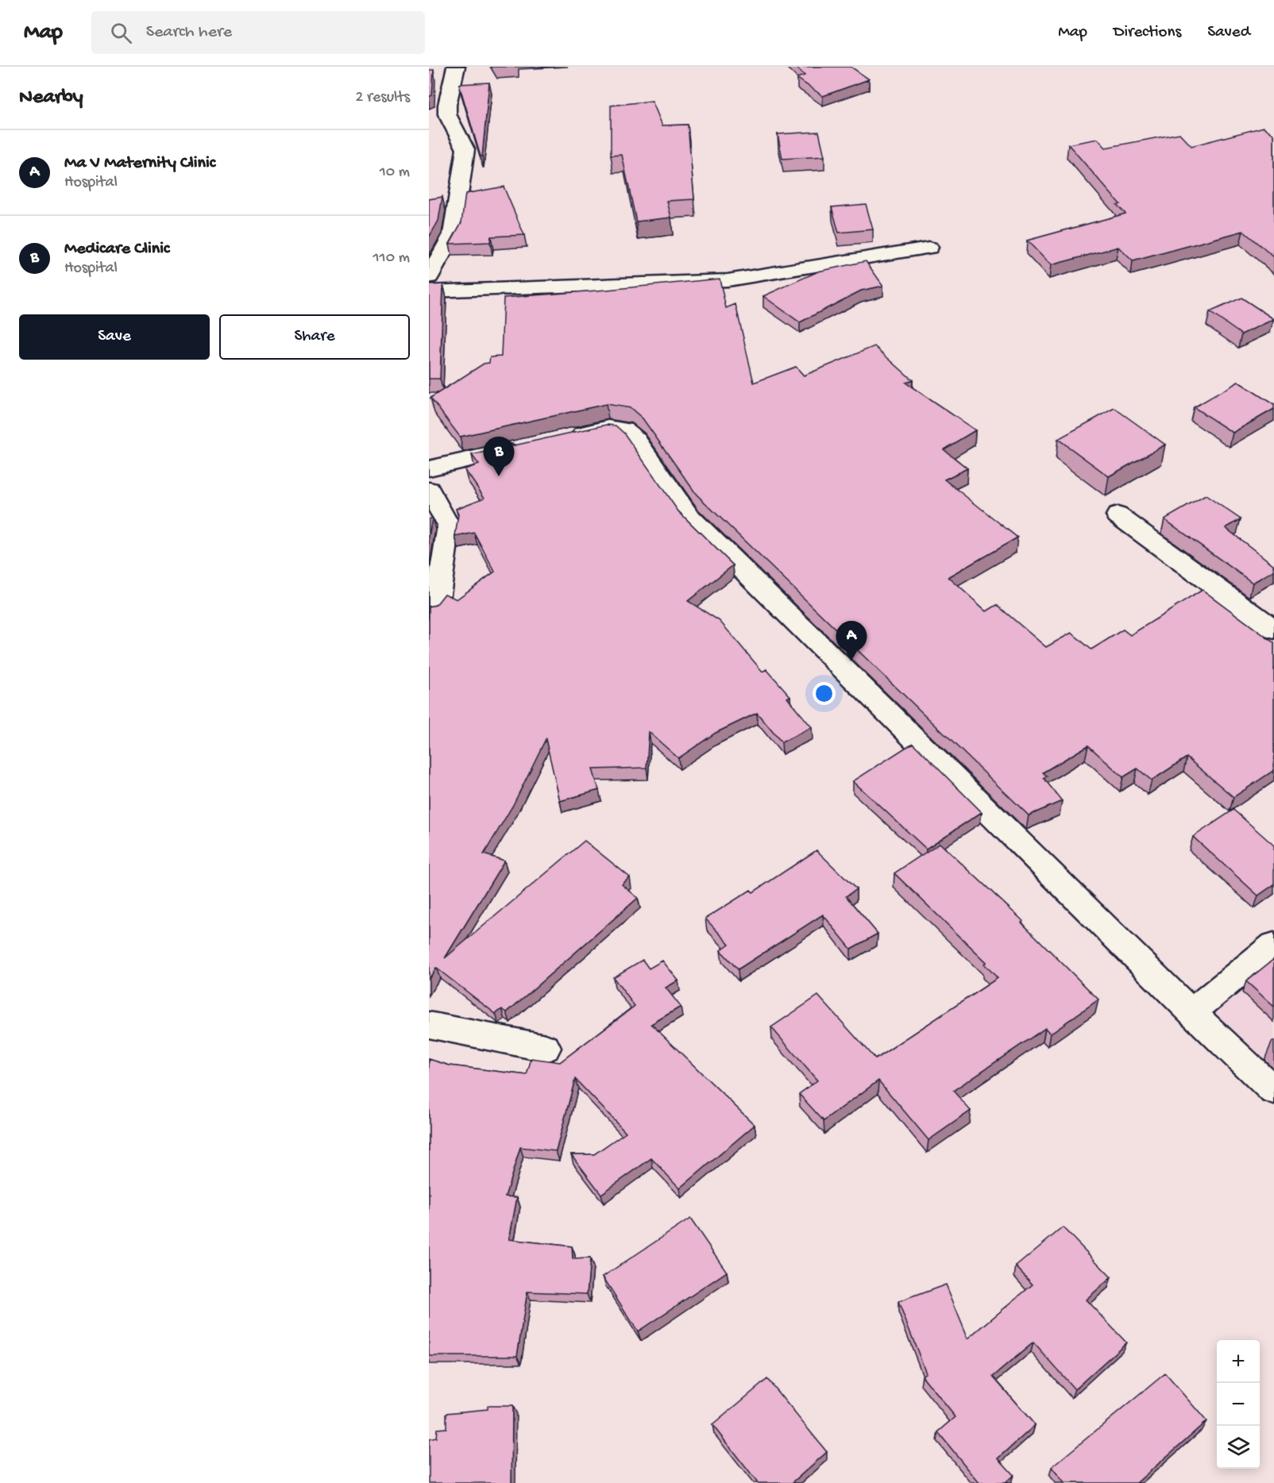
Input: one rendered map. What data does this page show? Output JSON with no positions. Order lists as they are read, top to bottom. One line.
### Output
{"page":{"header":"Map","search":"Search here","nav":["Map","Directions","Saved"],"heading":["Nearby","2 results"],"list":[{"mark":"A","name":"Ma V Maternity Clinic","note":"Hospital","value":"10 m"},{"mark":"B","name":"Medicare Clinic","note":"Hospital","value":"110 m"}],"buttons":["Save","Share"],"pins":["B","A"],"map_buttons":["+","−"]}}
